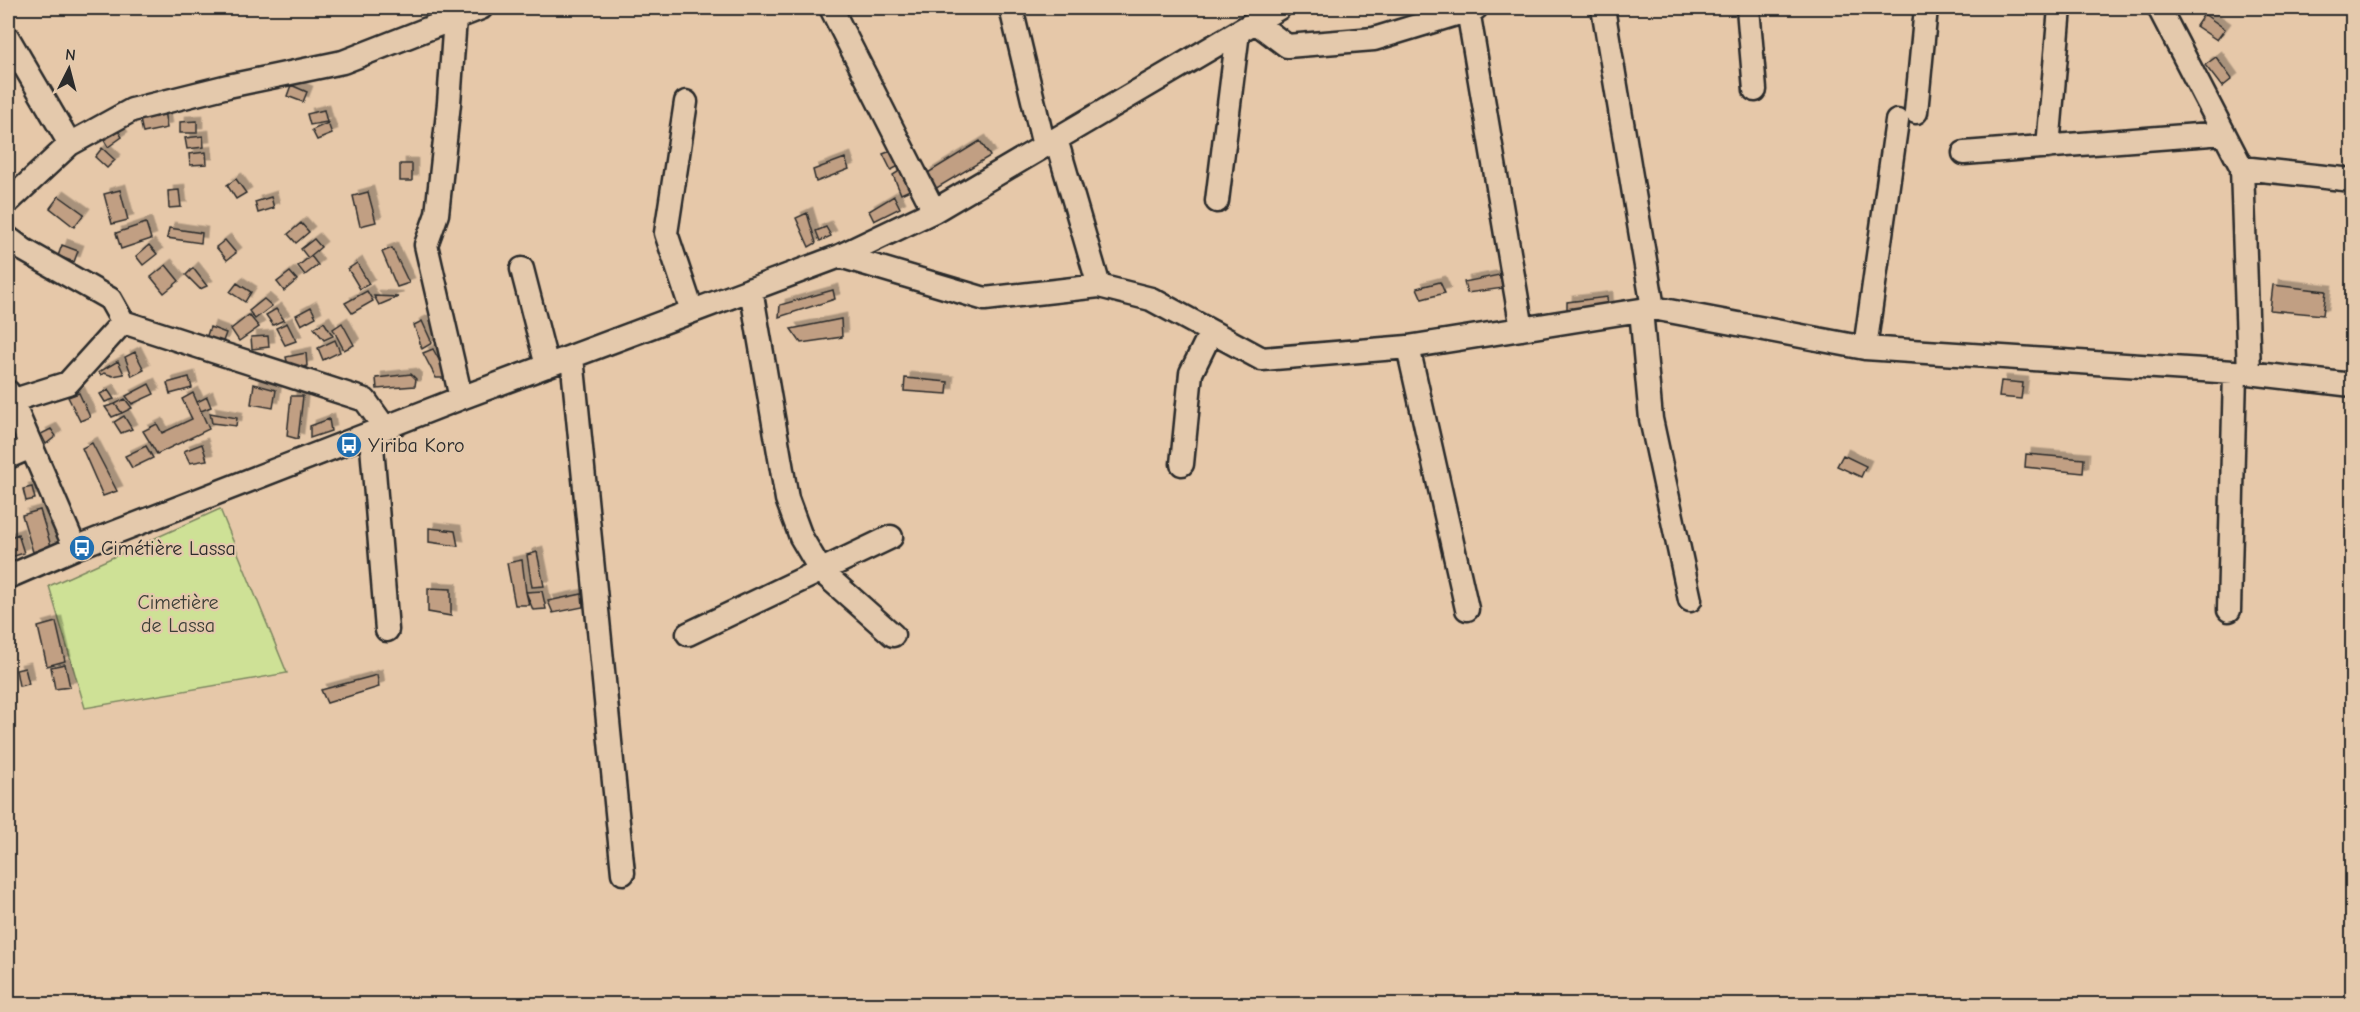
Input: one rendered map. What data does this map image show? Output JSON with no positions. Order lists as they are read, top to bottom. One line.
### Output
{"parks":["Cimetière de Lassa"],"places":{"bus stop":["Yiriba Koro","Cimétière Lassa"]},"north":"top"}
